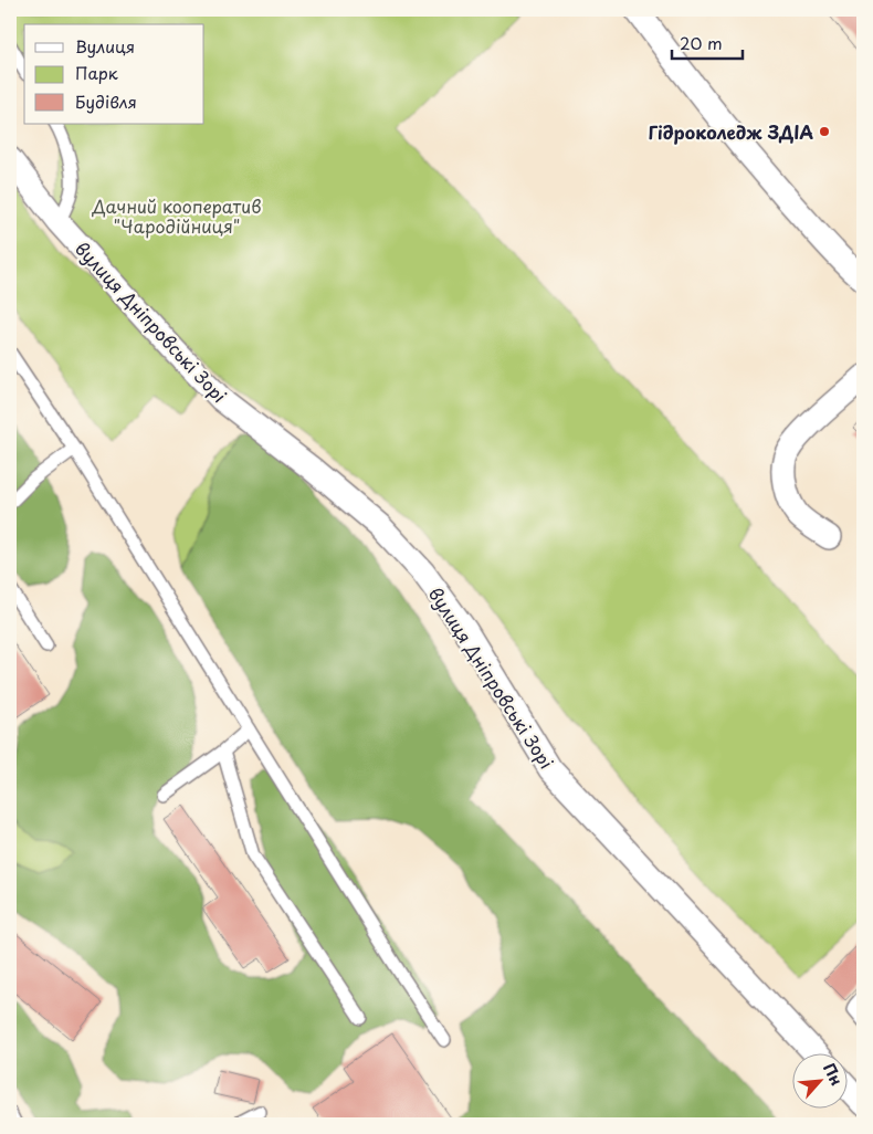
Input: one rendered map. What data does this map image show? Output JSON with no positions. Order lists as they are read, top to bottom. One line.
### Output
{"streets":{"street":["вулиця Дніпровські Зорі"]},"parks":["Дачний кооператив \"Чародійниця\""],"places":["Гідроколедж ЗДIА"],"legend":["Вулиця","Парк","Будівля"],"scale_bar":"20 m","north":"top right"}
